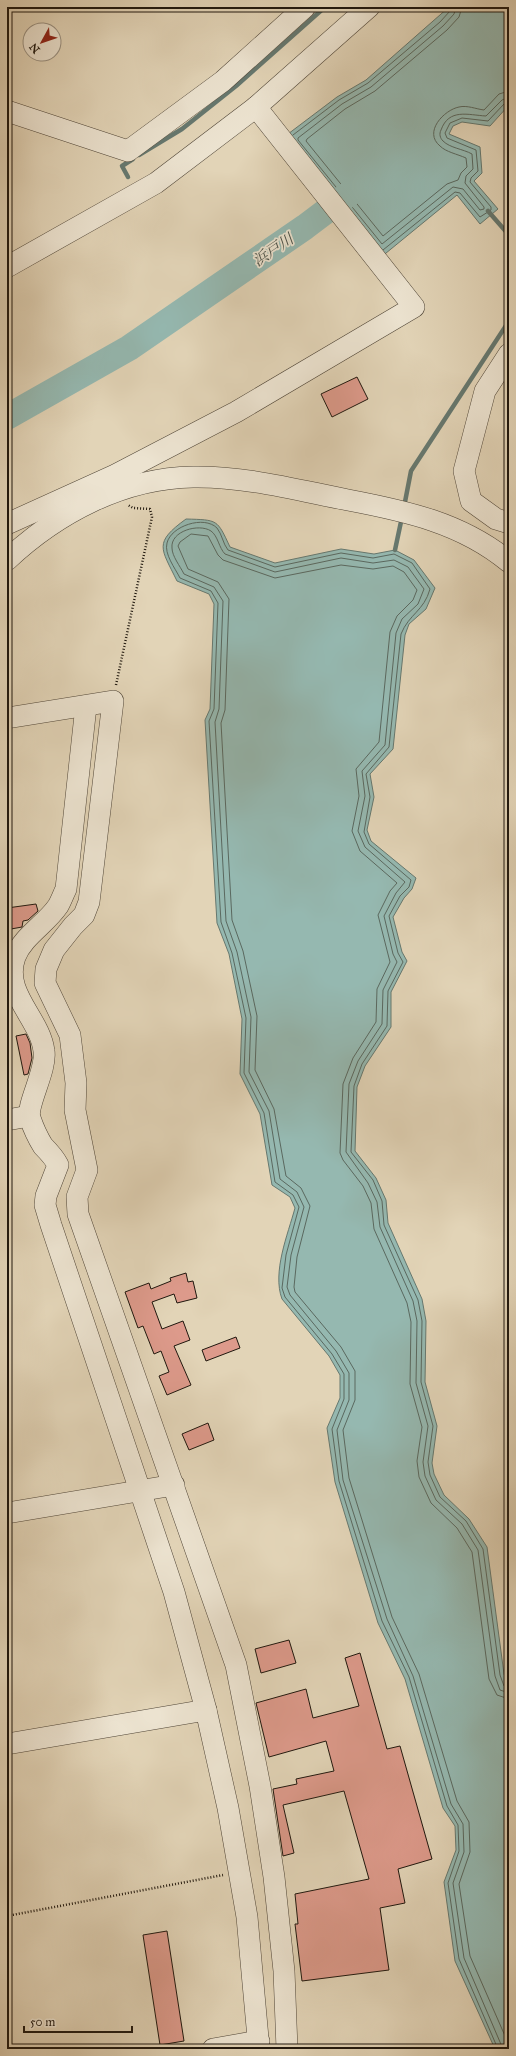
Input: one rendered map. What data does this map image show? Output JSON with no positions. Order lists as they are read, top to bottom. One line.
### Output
{"water":["浜戸川"],"scale_bar":"50 m","north":"bottom left"}
